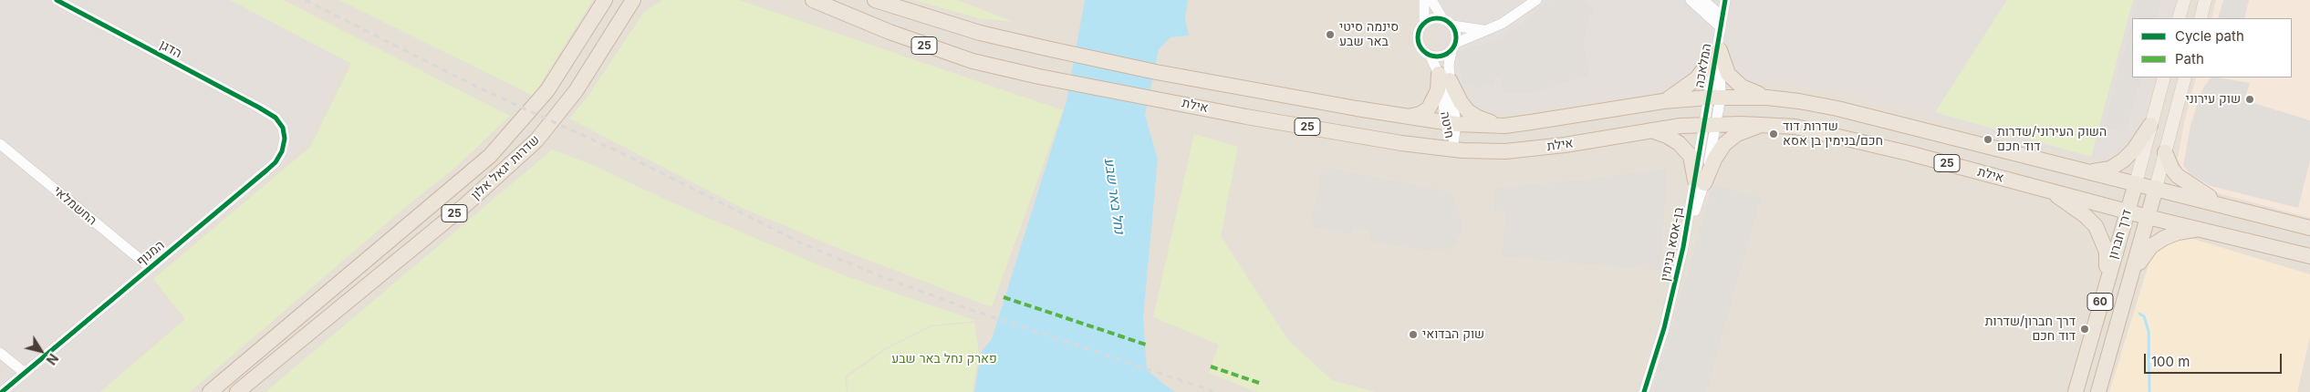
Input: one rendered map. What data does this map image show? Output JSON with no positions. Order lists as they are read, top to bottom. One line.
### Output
{"streets":{"highway":["25","אילת","שדרות יגאל אלון","דרך חברון","60"],"street":["הדגן","המלאכה","חיטה","החשמלאי","בן-אסא בנימין","המנוף"]},"crossings":[["הדגן","המנוף"],["המלאכה","אילת"],["המלאכה","בן-אסא בנימין"],["אילת","חיטה"],["אילת","דרך חברון"],["אילת","בן-אסא בנימין"],["החשמלאי","המנוף"]],"water":["נחל באר שבע"],"parks":["פארק נחל באר שבע"],"places":["סינמה סיטי באר שבע","שוק עירוני","שדרות דוד חכם/בנימין בן אסא","השוק העירוני/שדרות דוד חכם","דרך חברון/שדרות דוד חכם","שוק הבדואי"],"legend":["Cycle path","Path"],"scale_bar":"100 m","north":"bottom right"}
